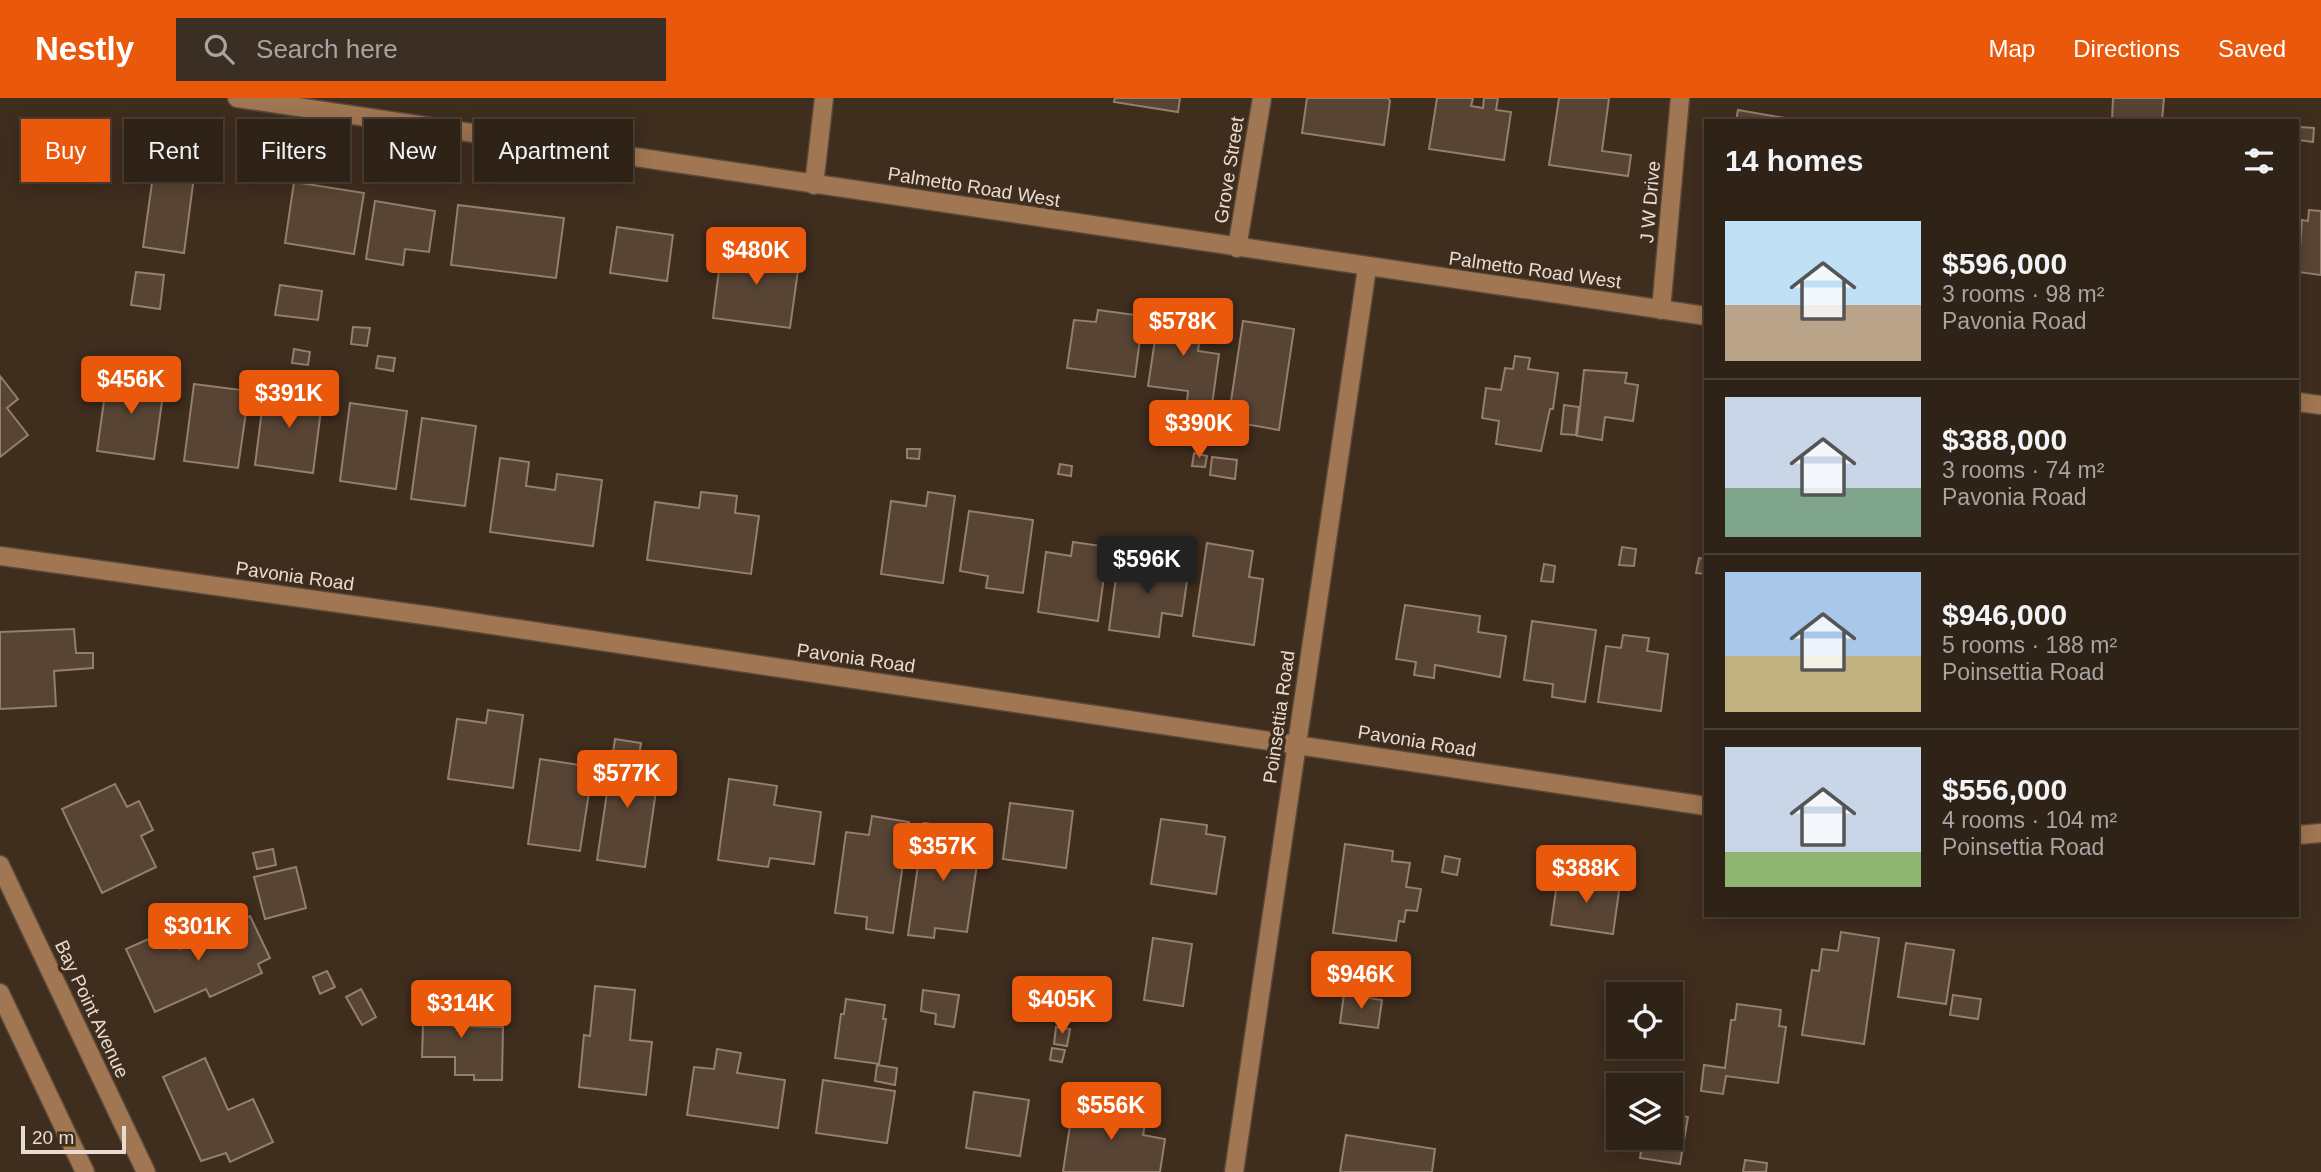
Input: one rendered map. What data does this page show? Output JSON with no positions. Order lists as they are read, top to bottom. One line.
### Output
{"streets":{"street":["Grove Street","Palmetto Road West","J W Drive","Pavonia Road","Poinsettia Road","Bay Point Avenue"]},"crossings":[["Grove Street","Palmetto Road West"],["Palmetto Road West","J W Drive"],["Palmetto Road West","Poinsettia Road"],["Pavonia Road","Poinsettia Road"]],"scale_bar":"20 m","page":{"header":"Nestly","search":"Search here","nav":["Map","Directions","Saved"],"chip":["Buy","Rent","Filters","New","Apartment"],"heading":"14 homes","list":[{"name":"$596,000","note":"3 rooms · 98 m² · Pavonia Road"},{"name":"$388,000","note":"3 rooms · 74 m² · Pavonia Road"},{"name":"$946,000","note":"5 rooms · 188 m² · Poinsettia Road"},{"name":"$556,000","note":"4 rooms · 104 m² · Poinsettia Road"}],"price":["$480K","$578K","$456K","$391K","$390K","$596K","$577K","$357K","$388K","$301K","$946K","$405K","$314K","$556K"],"scale":"20 m"}}
